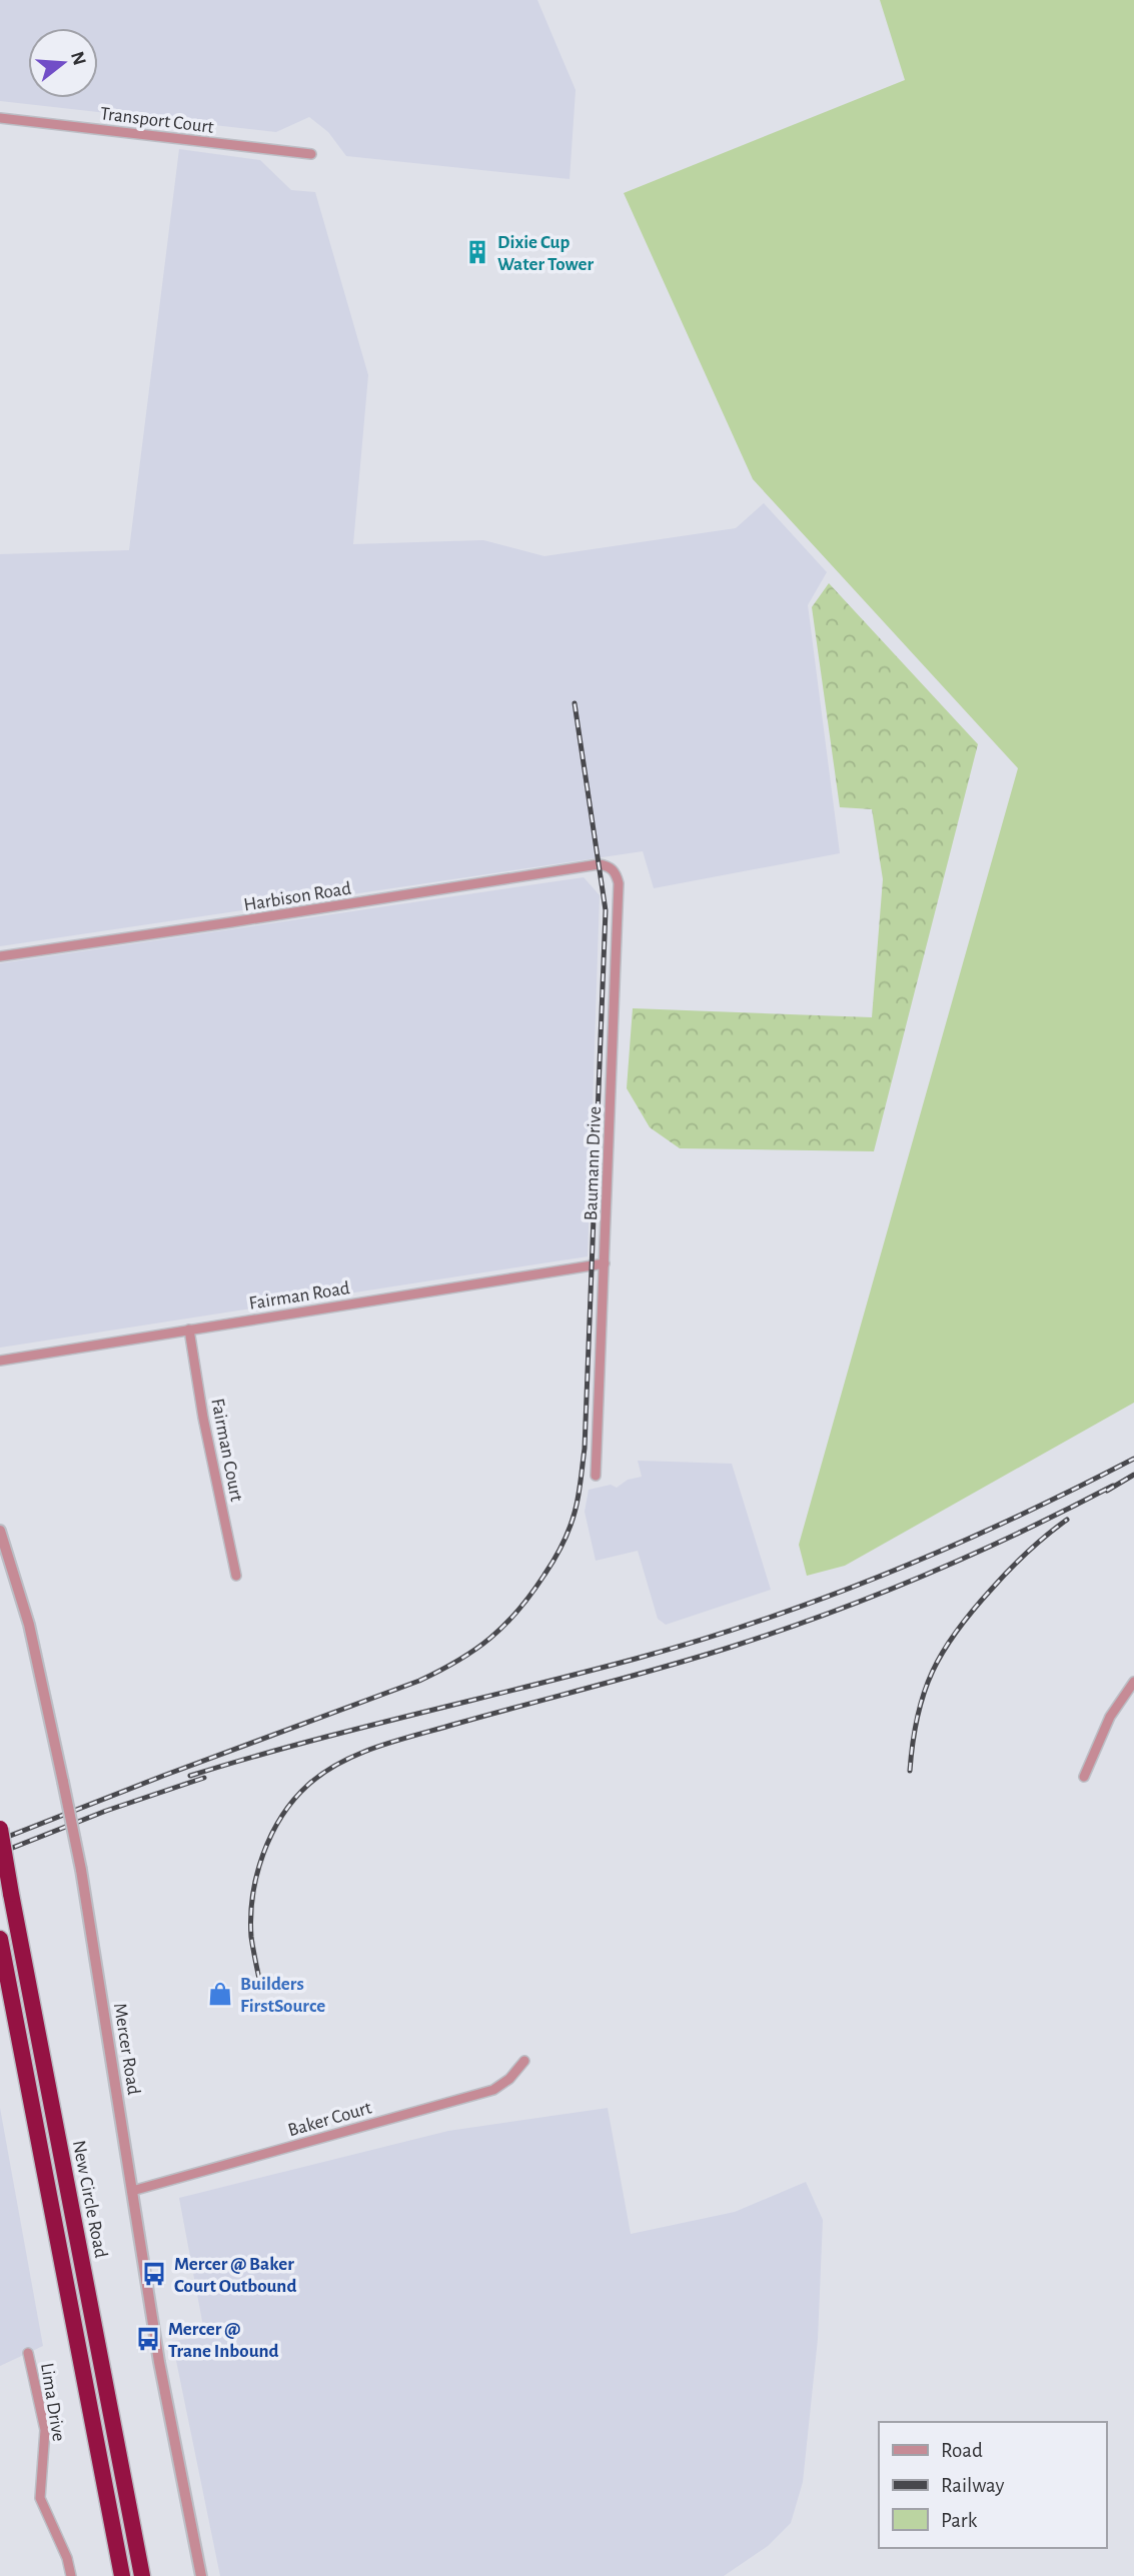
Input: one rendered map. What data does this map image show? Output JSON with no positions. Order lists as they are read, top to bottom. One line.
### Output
{"streets":{"highway":["New Circle Road"],"street":["Transport Court","Harbison Road","Baumann Drive","Fairman Road","Fairman Court","Mercer Road","Baker Court","Lima Drive"]},"crossings":[["Harbison Road","Baumann Drive"],["Baumann Drive","Fairman Road"],["Fairman Road","Fairman Court"],["Mercer Road","Baker Court"]],"places":{"building":["Dixie Cup Water Tower"],"shop":["Builders FirstSource"],"bus stop":["Mercer @ Baker Court Outbound","Mercer @ Trane Inbound"]},"legend":["Road","Railway","Park"],"north":"right"}
